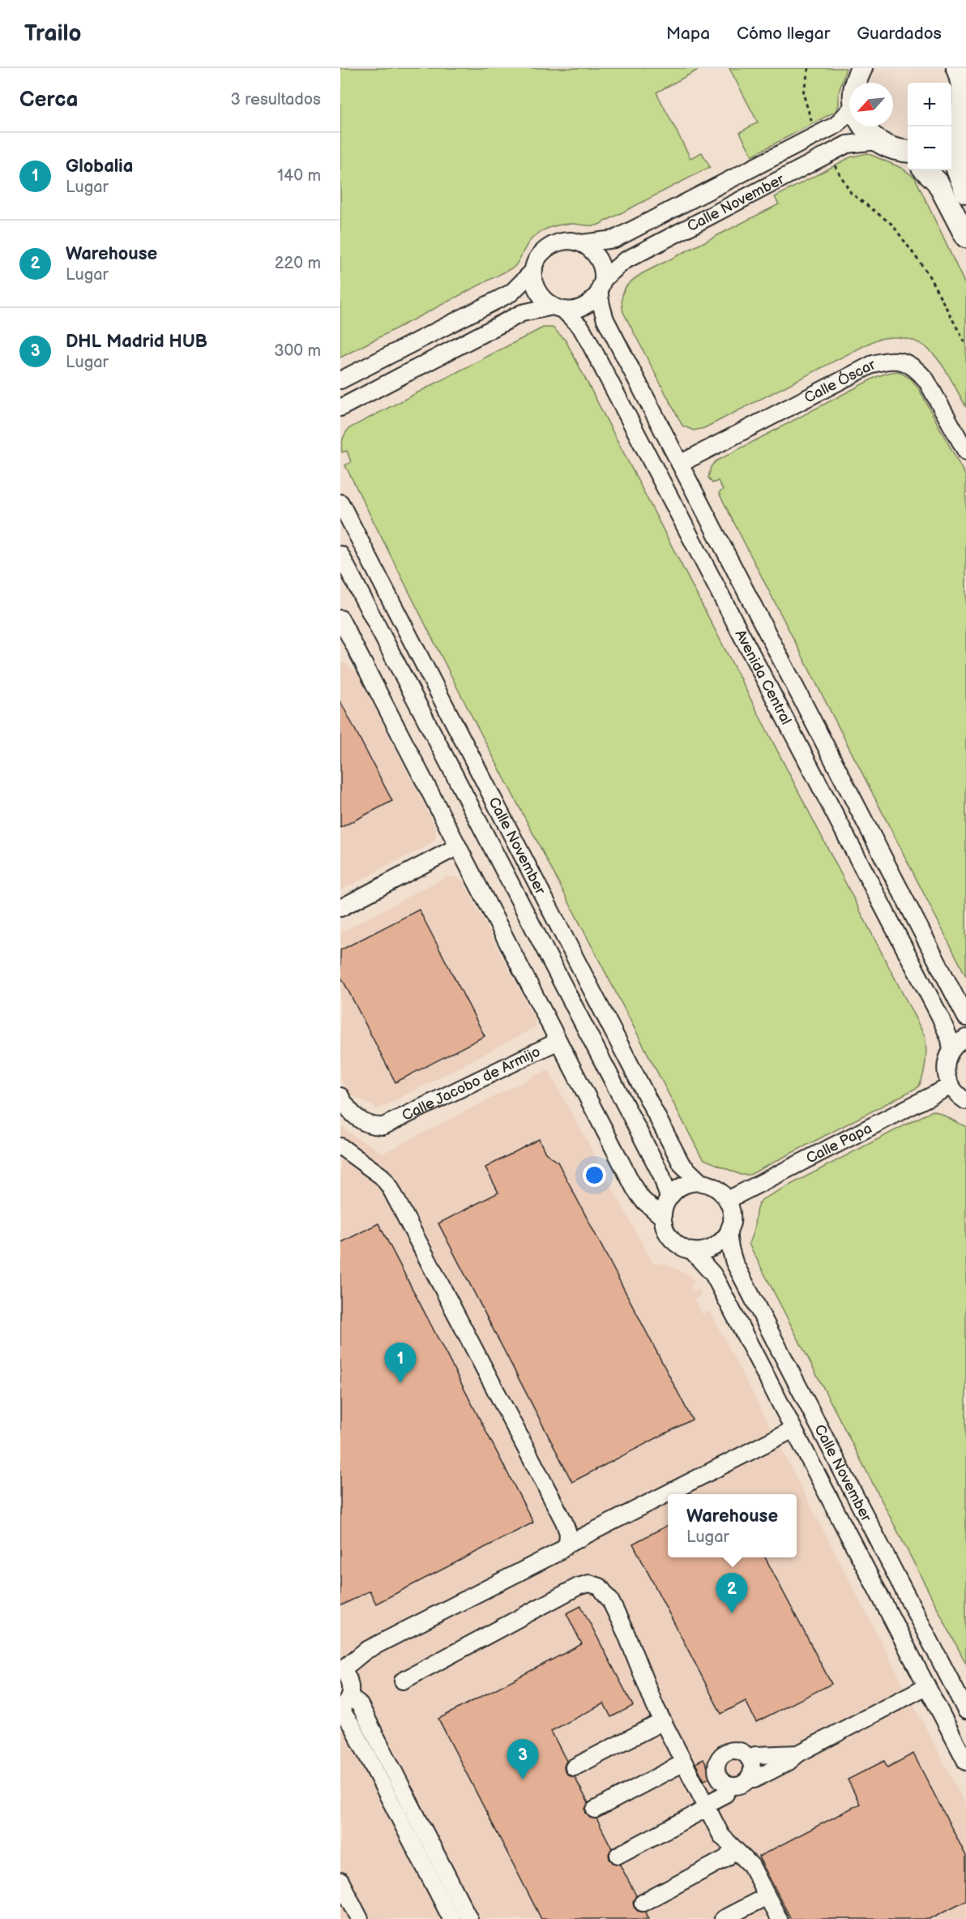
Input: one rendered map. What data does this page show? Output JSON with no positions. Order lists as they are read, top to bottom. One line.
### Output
{"streets":{"street":["Calle November","Calle Óscar","Avenida Central","Calle Jacobo de Armijo","Calle Papa"]},"crossings":[["Calle November","Avenida Central"],["Calle November","Calle Papa"],["Calle Óscar","Avenida Central"]],"north":"bottom left","page":{"header":"Trailo","nav":["Mapa","Cómo llegar","Guardados"],"heading":["Cerca","3 resultados"],"map_buttons":["+","−"],"list":[{"mark":"1","name":"Globalia","note":"Lugar","value":"140 m"},{"mark":"2","name":"Warehouse","note":"Lugar","value":"220 m"},{"mark":"3","name":"DHL Madrid HUB","note":"Lugar","value":"300 m"}],"pins":["1","2","3"],"popup":["Warehouse","Lugar"]}}
